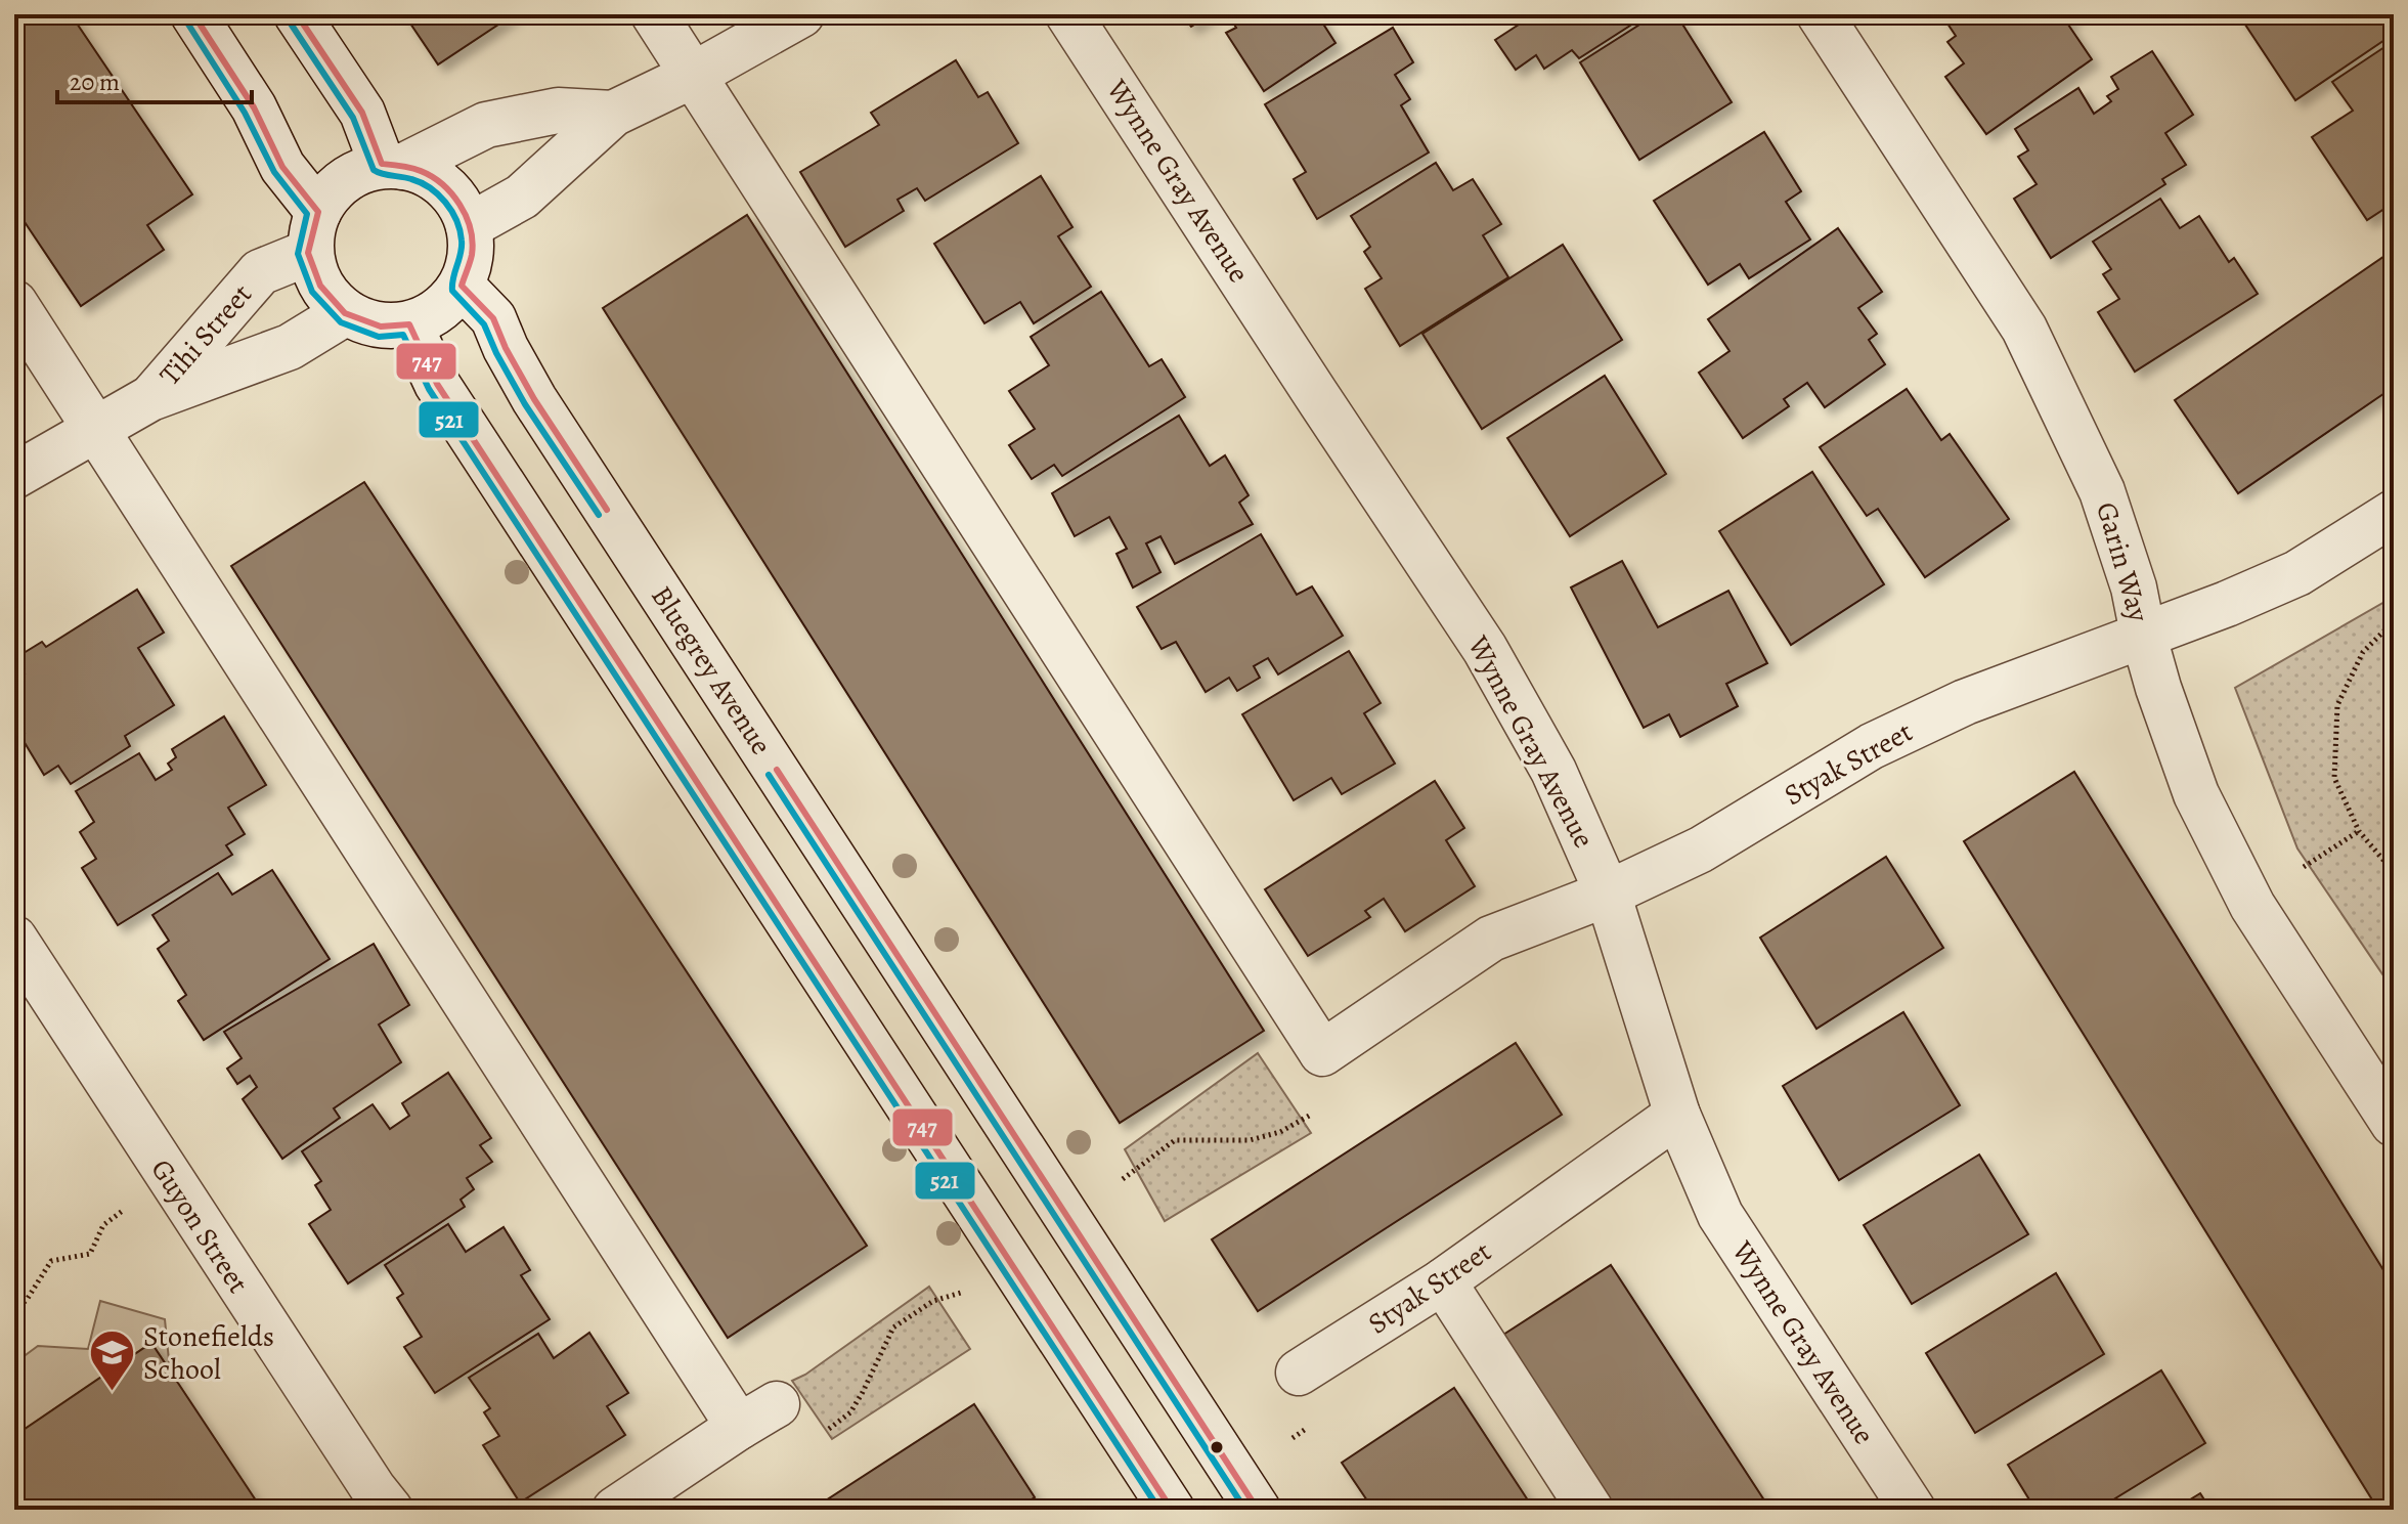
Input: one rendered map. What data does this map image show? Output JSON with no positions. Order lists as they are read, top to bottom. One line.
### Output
{"streets":{"street":["Wynne Gray Avenue","Tihi Street","Garin Way","Bluegrey Avenue","Styak Street","Guyon Street"]},"crossings":[["Wynne Gray Avenue","Styak Street"],["Tihi Street","Bluegrey Avenue"],["Garin Way","Styak Street"]],"places":{"school or university":["Stonefields School"]},"lines":["transit line 747","transit line 521"],"scale_bar":"20 m"}
